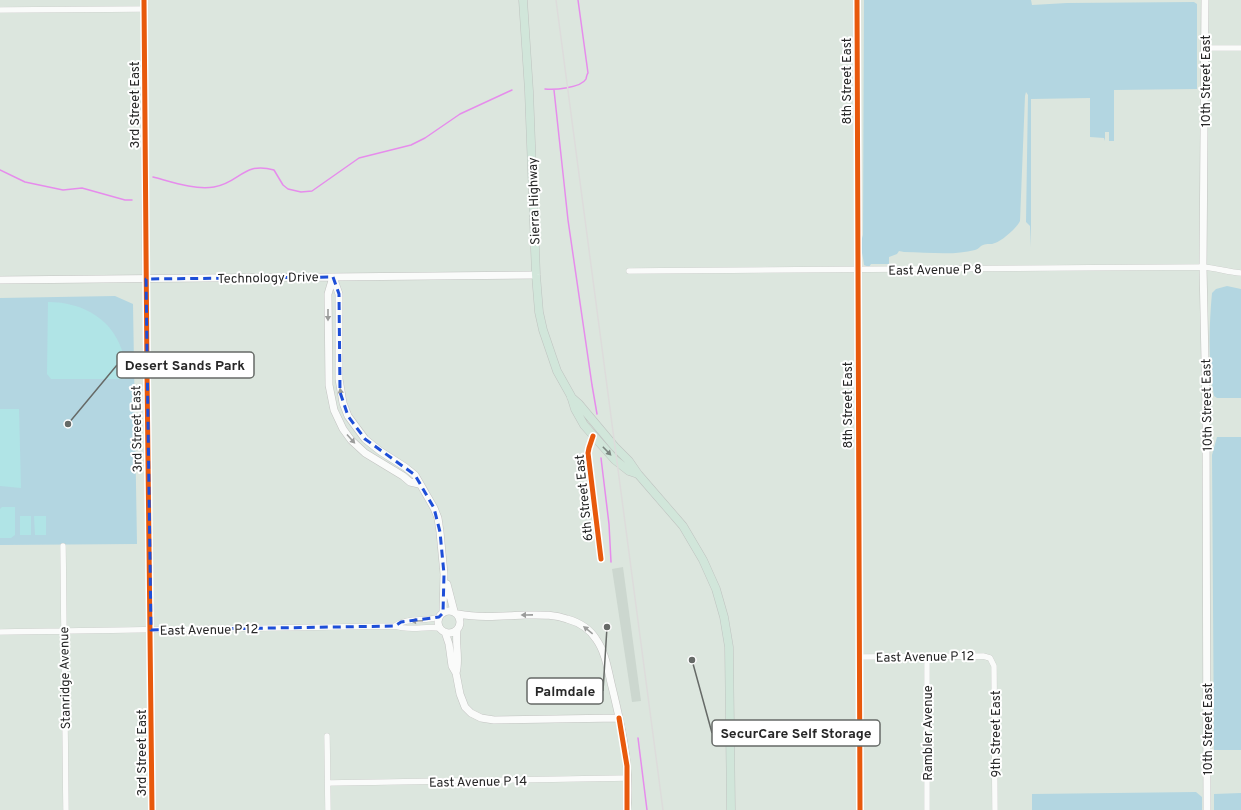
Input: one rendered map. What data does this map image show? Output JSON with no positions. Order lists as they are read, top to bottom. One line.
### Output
{"streets":{"main road":["Sierra Highway"],"street":["8th Street East","10th Street East","3rd Street East","East Avenue P 8","Technology Drive","6th Street East","East Avenue P 12","Stanridge Avenue","Rambler Avenue","9th Street East","East Avenue P 14"]},"crossings":[["8th Street East","East Avenue P 8"],["8th Street East","East Avenue P 12"],["10th Street East","East Avenue P 8"],["3rd Street East","Technology Drive"],["3rd Street East","East Avenue P 12"],["Sierra Highway","Technology Drive"],["Sierra Highway","6th Street East"],["East Avenue P 12","Stanridge Avenue"],["East Avenue P 12","Rambler Avenue"],["East Avenue P 12","9th Street East"]],"places":["Desert Sands Park","Palmdale","SecurCare Self Storage"]}
